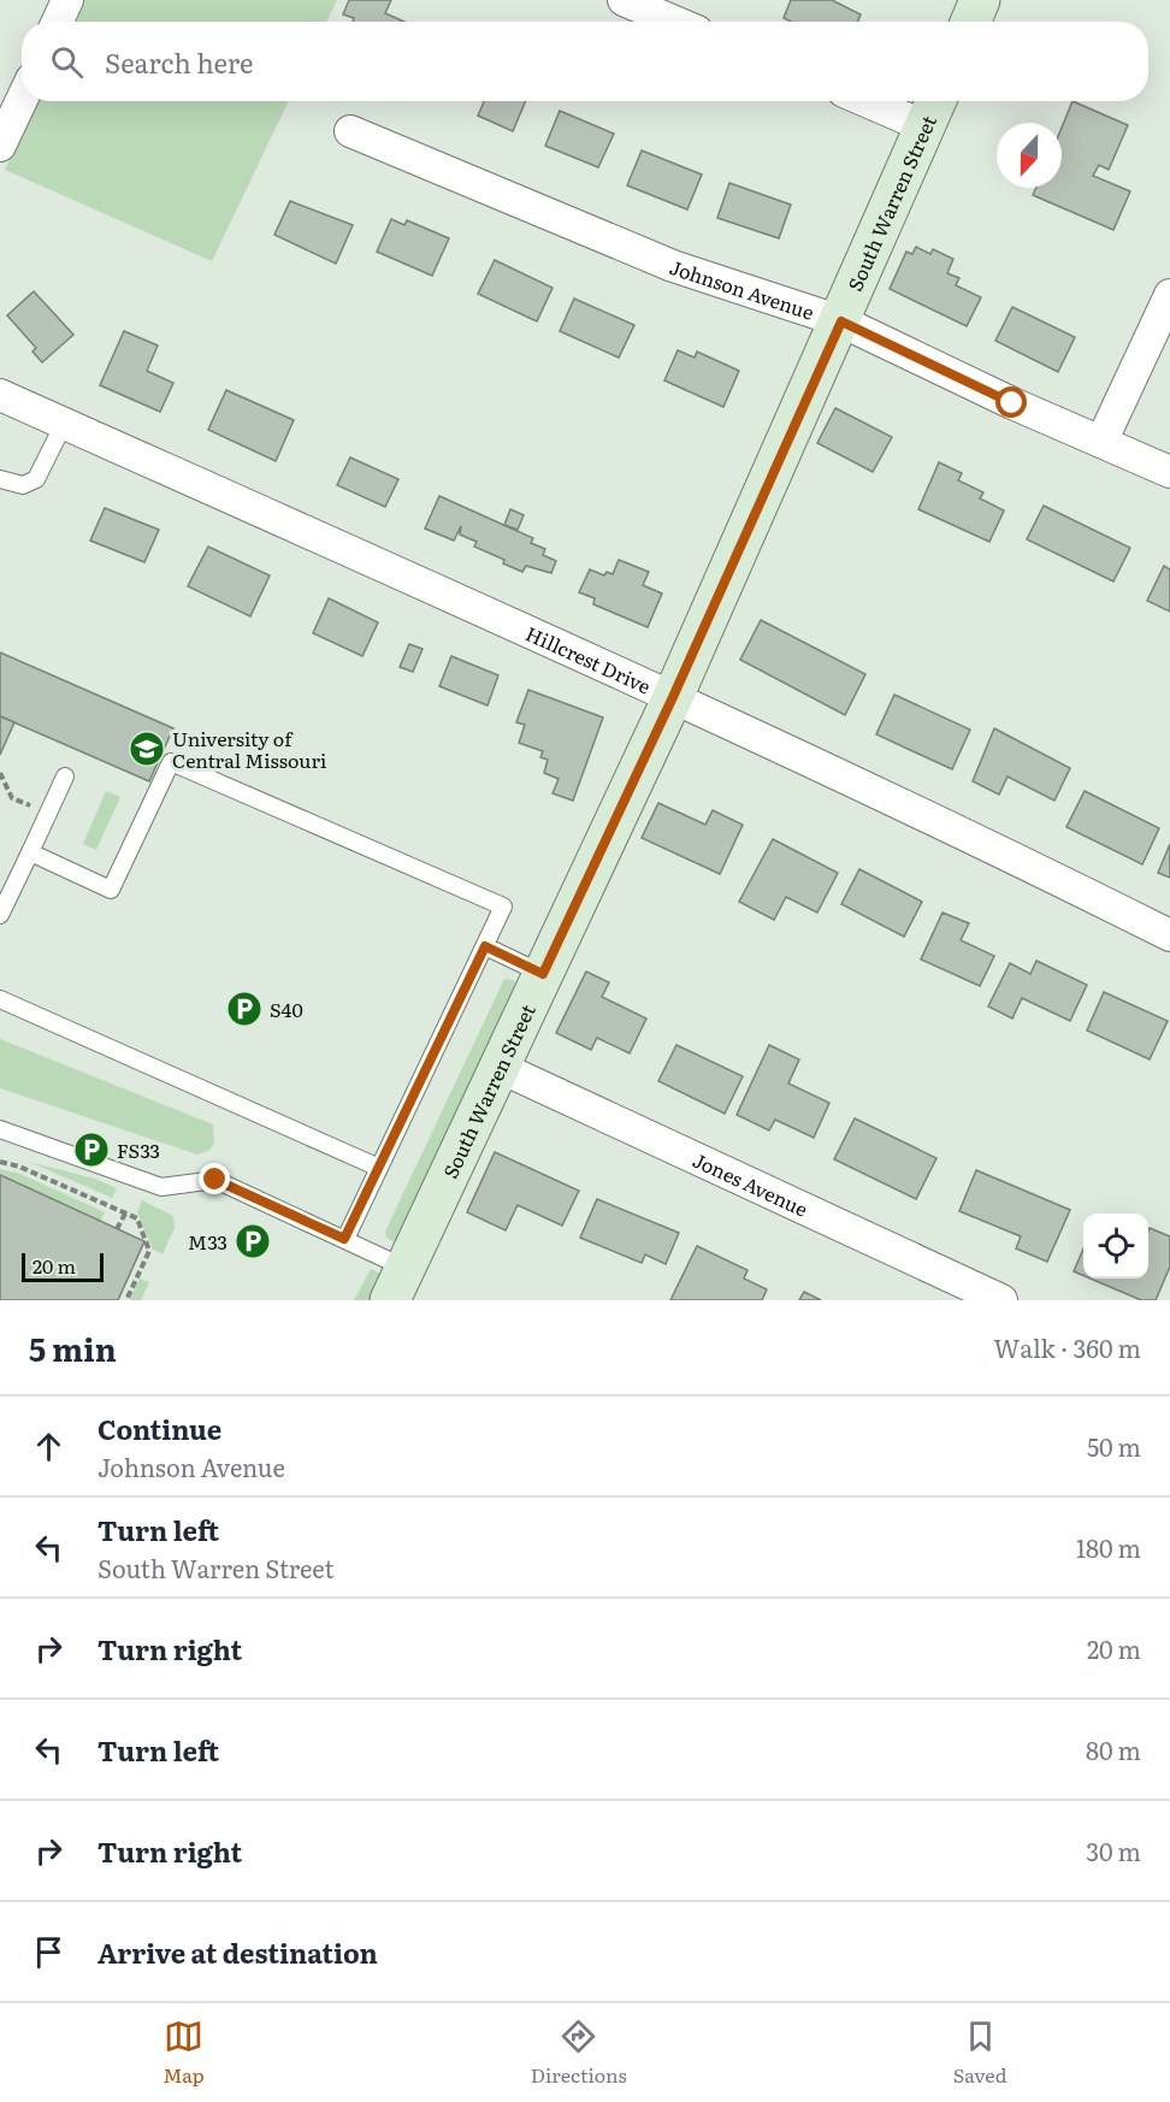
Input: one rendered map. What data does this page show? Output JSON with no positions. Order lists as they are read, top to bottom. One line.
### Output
{"streets":{"street":["South Warren Street","Johnson Avenue","Hillcrest Drive","Jones Avenue"]},"crossings":[["South Warren Street","Johnson Avenue"],["South Warren Street","Hillcrest Drive"],["South Warren Street","Jones Avenue"]],"places":{"school or university":["University of Central Missouri"],"parking":["S40","FS33","M33"]},"scale_bar":"20 m","north":"bottom","page":{"search":"Search here","scale":"20 m","heading":["5 min","Walk · 360 m"],"list":[["Continue","Johnson Avenue","50 m"],["Turn left","South Warren Street","180 m"],["Turn right","20 m"],["Turn left","80 m"],["Turn right","30 m"],"Arrive at destination"],"nav":["Map","Directions","Saved"]}}
